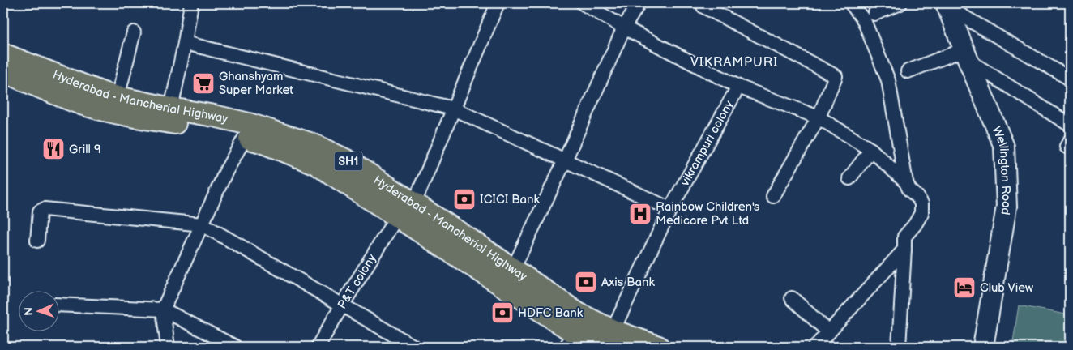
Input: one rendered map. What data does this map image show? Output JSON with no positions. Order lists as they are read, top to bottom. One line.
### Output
{"streets":{"main road":["Hyderabad - Mancherial Highway","SH1","Wellington Road"],"street":["vikrampuri colony","P&T colony"]},"crossings":[["Hyderabad - Mancherial Highway","vikrampuri colony"],["Hyderabad - Mancherial Highway","P&T colony"]],"districts":["VIKRAMPURI"],"places":{"supermarket":["Ghanshyam Super Market"],"restaurant":["Grill 9"],"bank":["ICICI Bank","Axis Bank","HDFC Bank"],"hospital":["Rainbow Children's Medicare Pvt Ltd"],"hotel":["Club View"]},"north":"left"}
